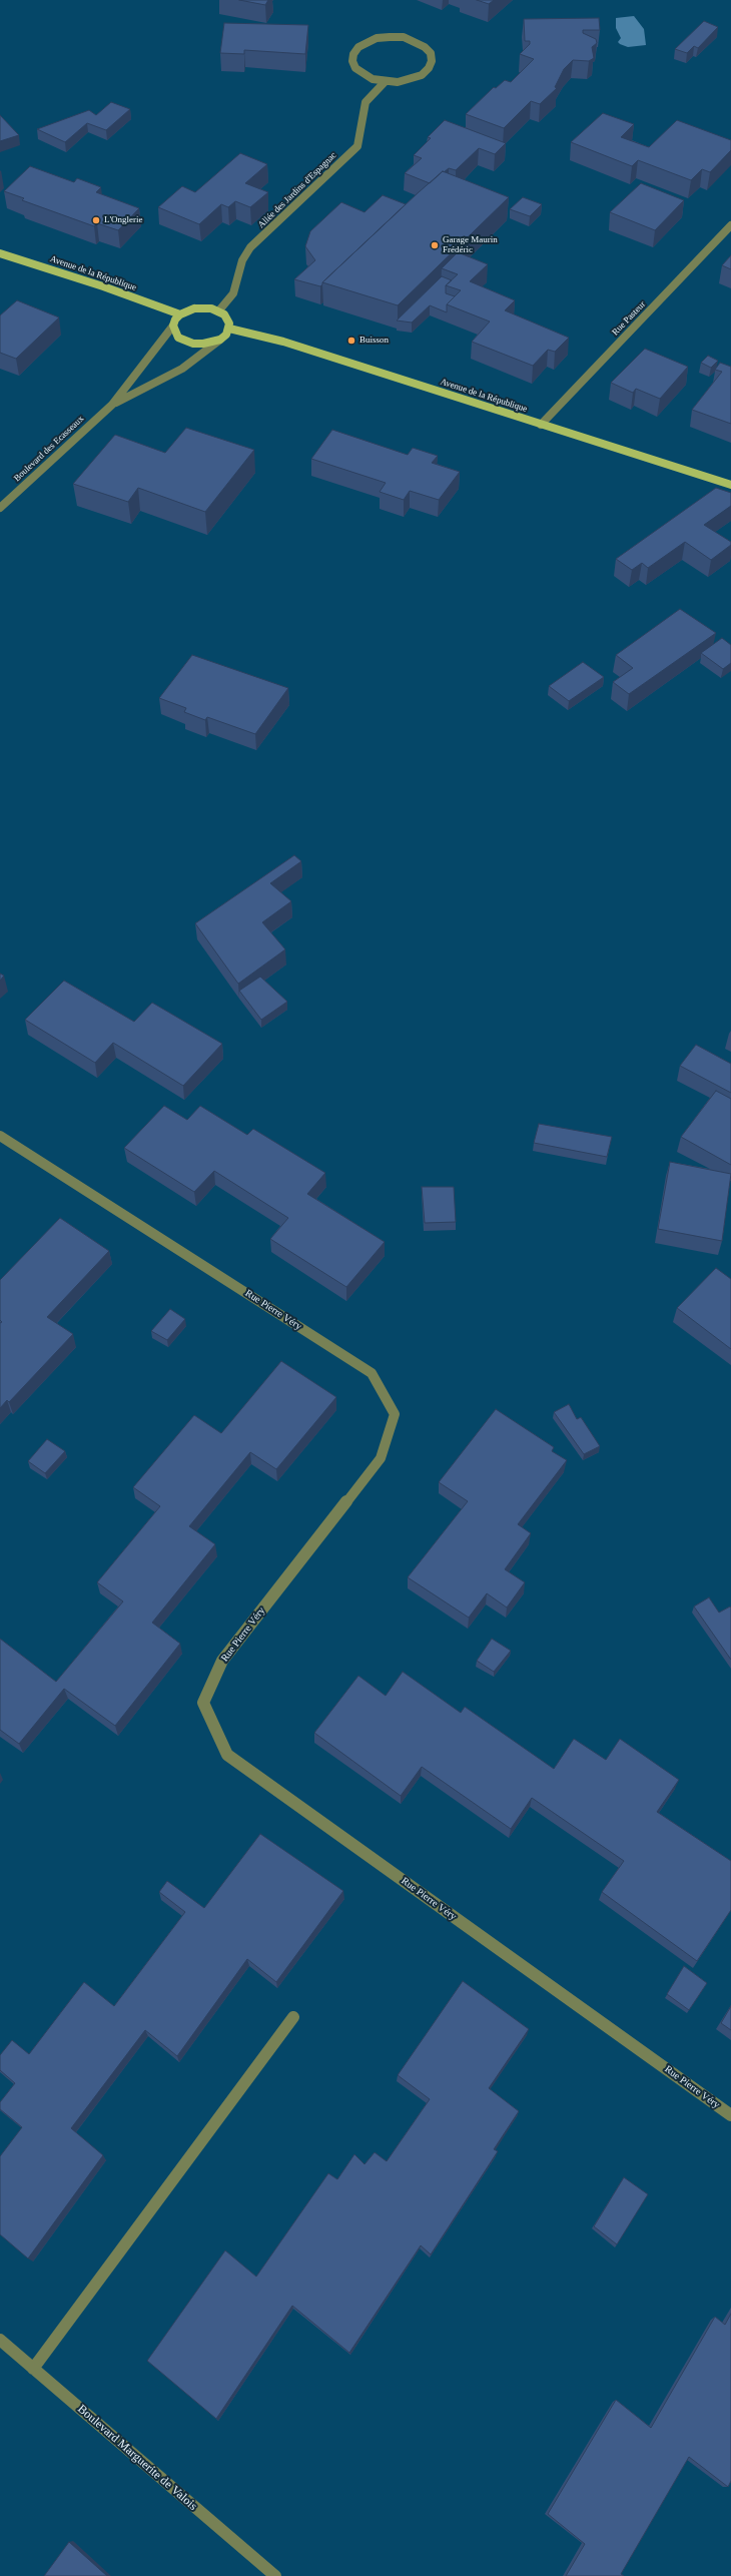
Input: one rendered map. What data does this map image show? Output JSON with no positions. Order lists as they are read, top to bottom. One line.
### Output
{"streets":{"main road":["Avenue de la République"],"street":["Allée des Jardins d'Espagnac","Rue Pasteur","Boulevard des Ecasseaux","Rue Pierre Véry","Boulevard Marguerite de Valois"]},"crossings":[["Allée des Jardins d'Espagnac","Avenue de la République"],["Allée des Jardins d'Espagnac","Boulevard des Ecasseaux"],["Avenue de la République","Rue Pasteur"],["Avenue de la République","Boulevard des Ecasseaux"]],"places":["L'Onglerie","Garage Maurin Frédéric","Buisson"]}
